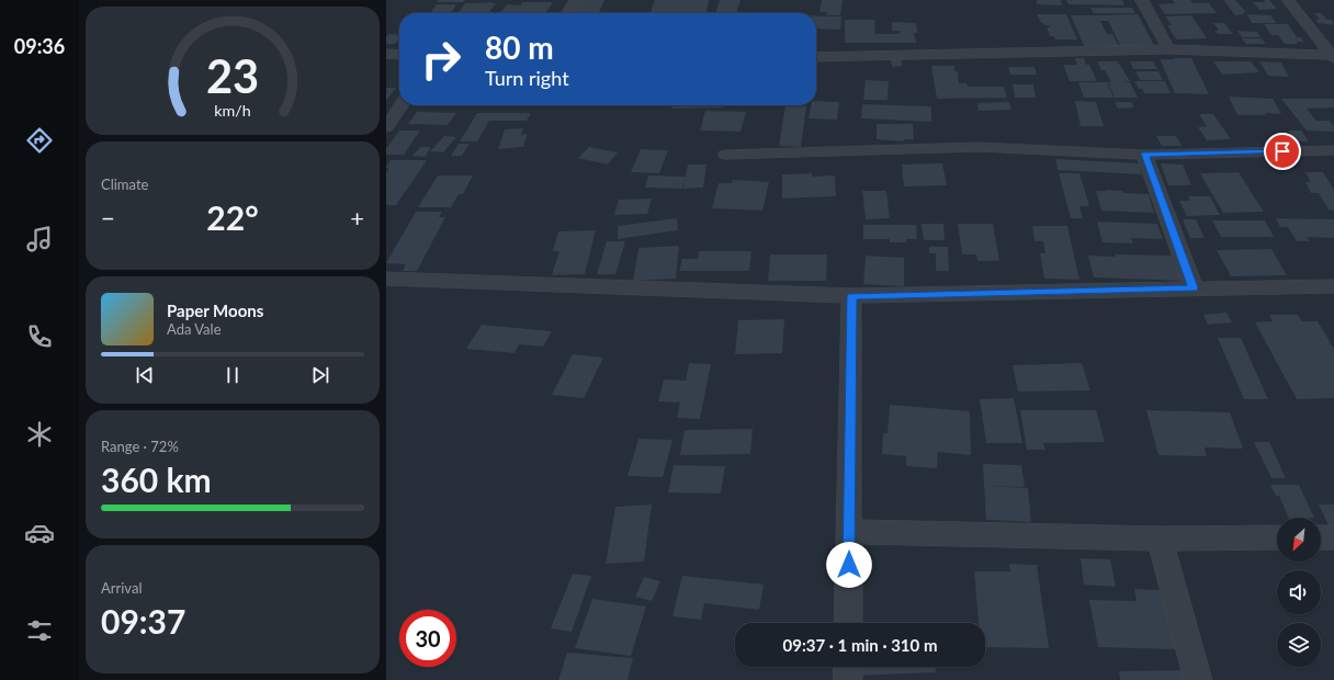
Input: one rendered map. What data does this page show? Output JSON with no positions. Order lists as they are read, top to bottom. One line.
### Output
{"north":"bottom left","page":{"tabs":"09:36","turn":["80 m","Turn right"],"tile":["Climate",["Range · 72%","360 km"],["Arrival","09:37"]],"heat":["−","22°","+"],"song":["Paper Moons","Ada Vale"],"limit":"30","trip":"09:37 · 1 min · 310 m","gauge":["23","km/h"]}}
